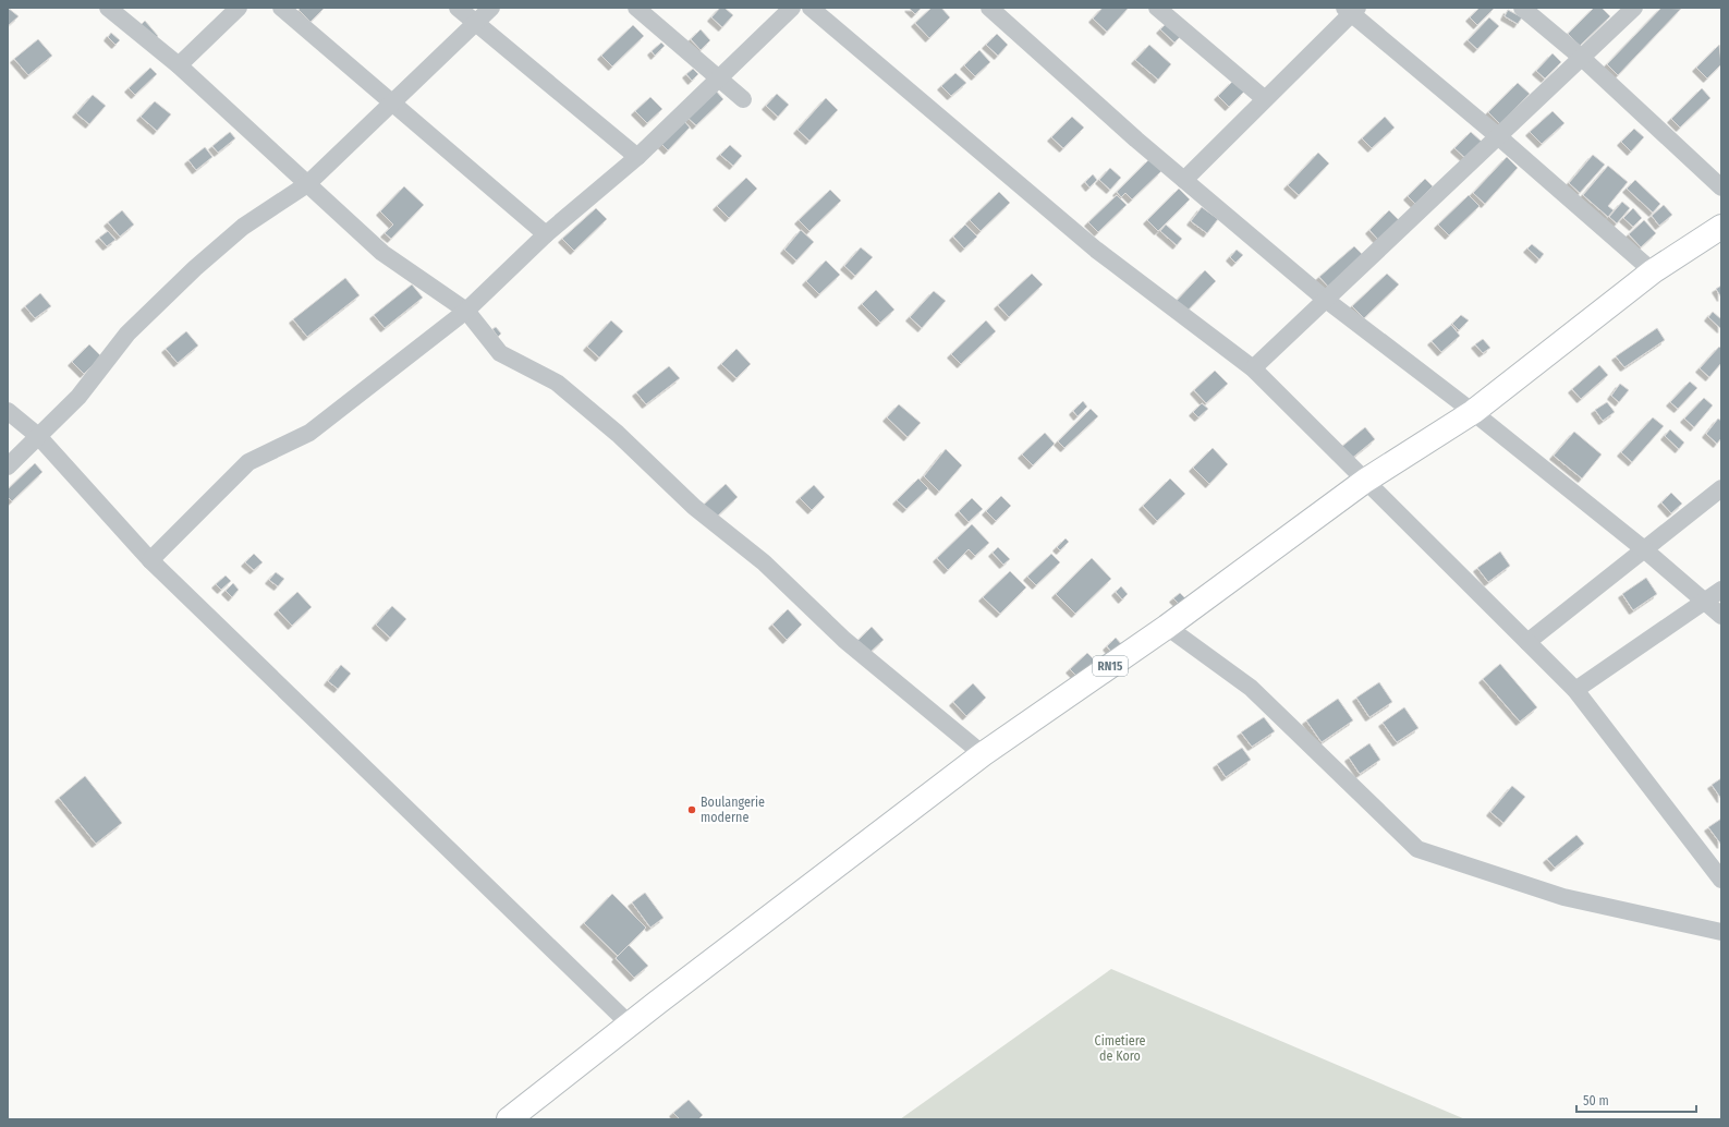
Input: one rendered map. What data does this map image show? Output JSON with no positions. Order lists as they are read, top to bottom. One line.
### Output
{"streets":{"main road":["RN15"]},"parks":["Cimetiere de Koro"],"places":["Boulangerie moderne"],"scale_bar":"50 m"}
